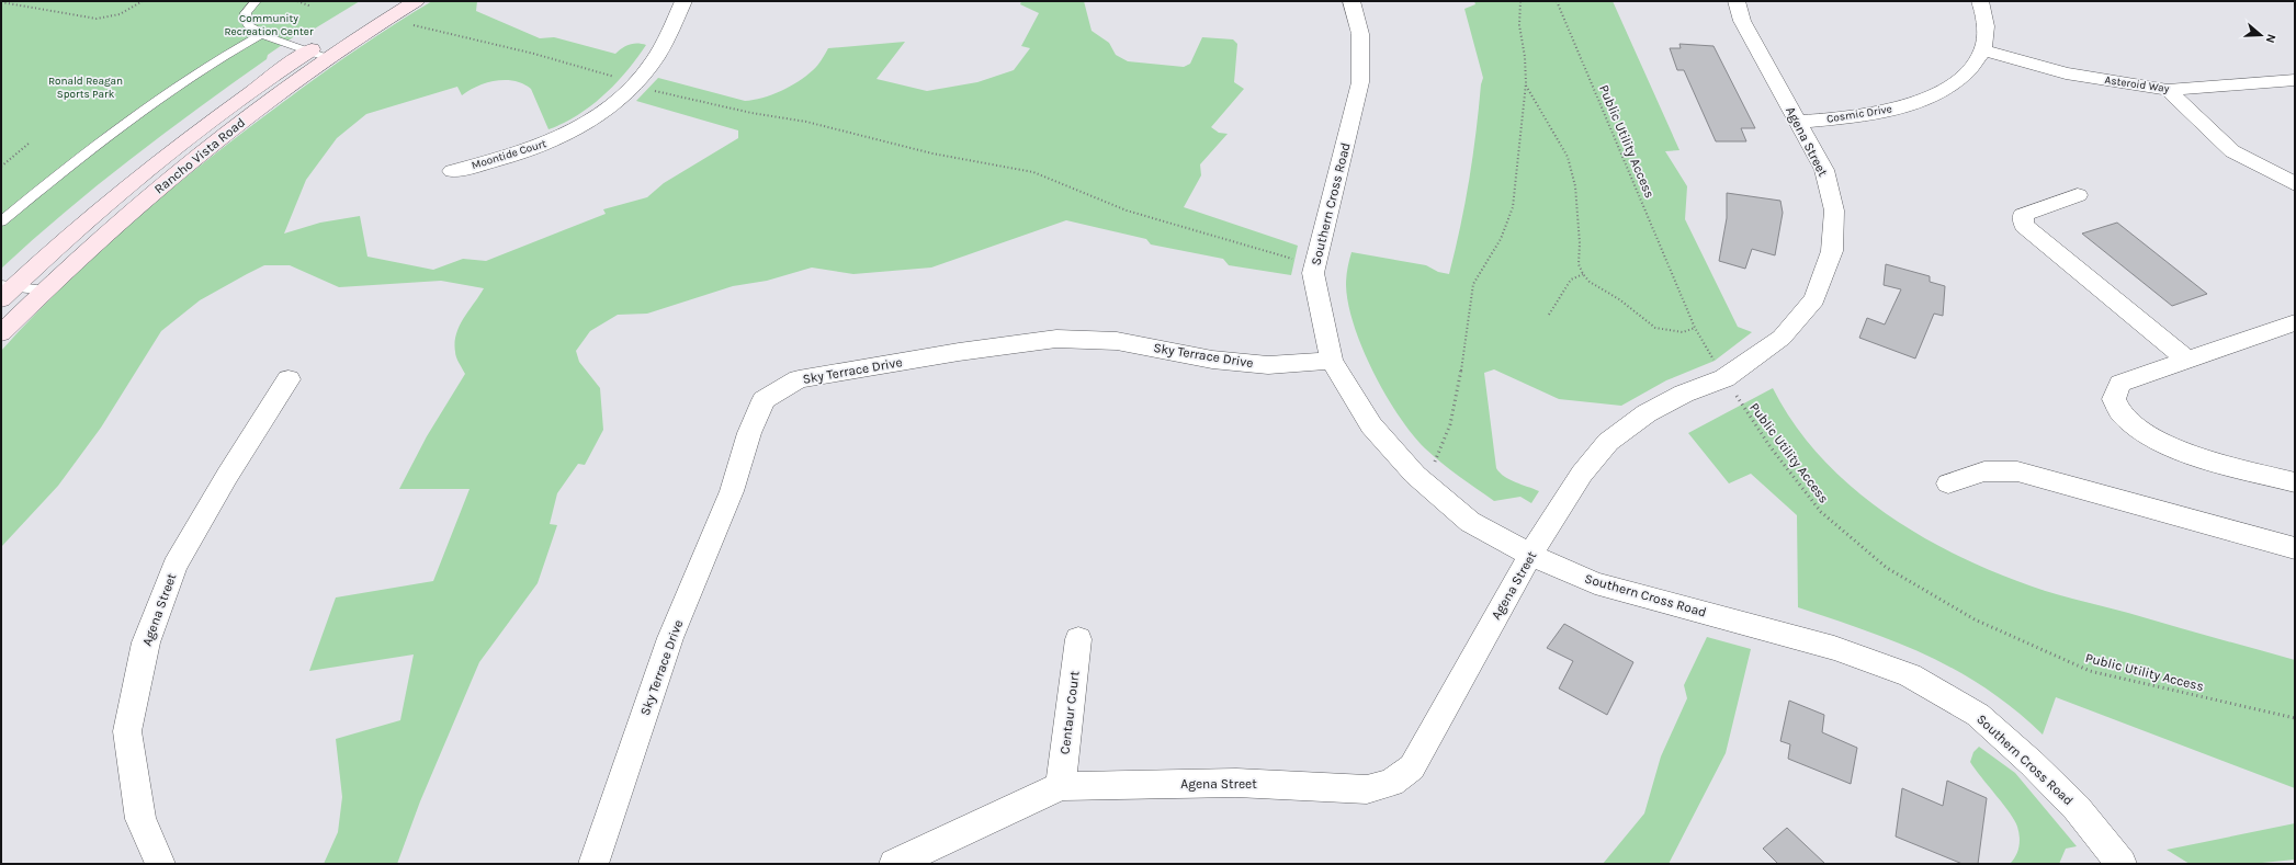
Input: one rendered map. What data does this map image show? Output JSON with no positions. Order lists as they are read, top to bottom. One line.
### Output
{"streets":{"main road":["Rancho Vista Road"],"street":["Asteroid Way","Cosmic Drive","Agena Street","Moontide Court","Southern Cross Road","Sky Terrace Drive","Centaur Court"],"path":["Public Utility Access"]},"crossings":[["Asteroid Way","Cosmic Drive"],["Cosmic Drive","Agena Street"],["Public Utility Access","Agena Street"],["Agena Street","Southern Cross Road"],["Agena Street","Centaur Court"],["Southern Cross Road","Sky Terrace Drive"]],"parks":["Community Recreation Center","Ronald Reagan Sports Park"],"north":"right"}
